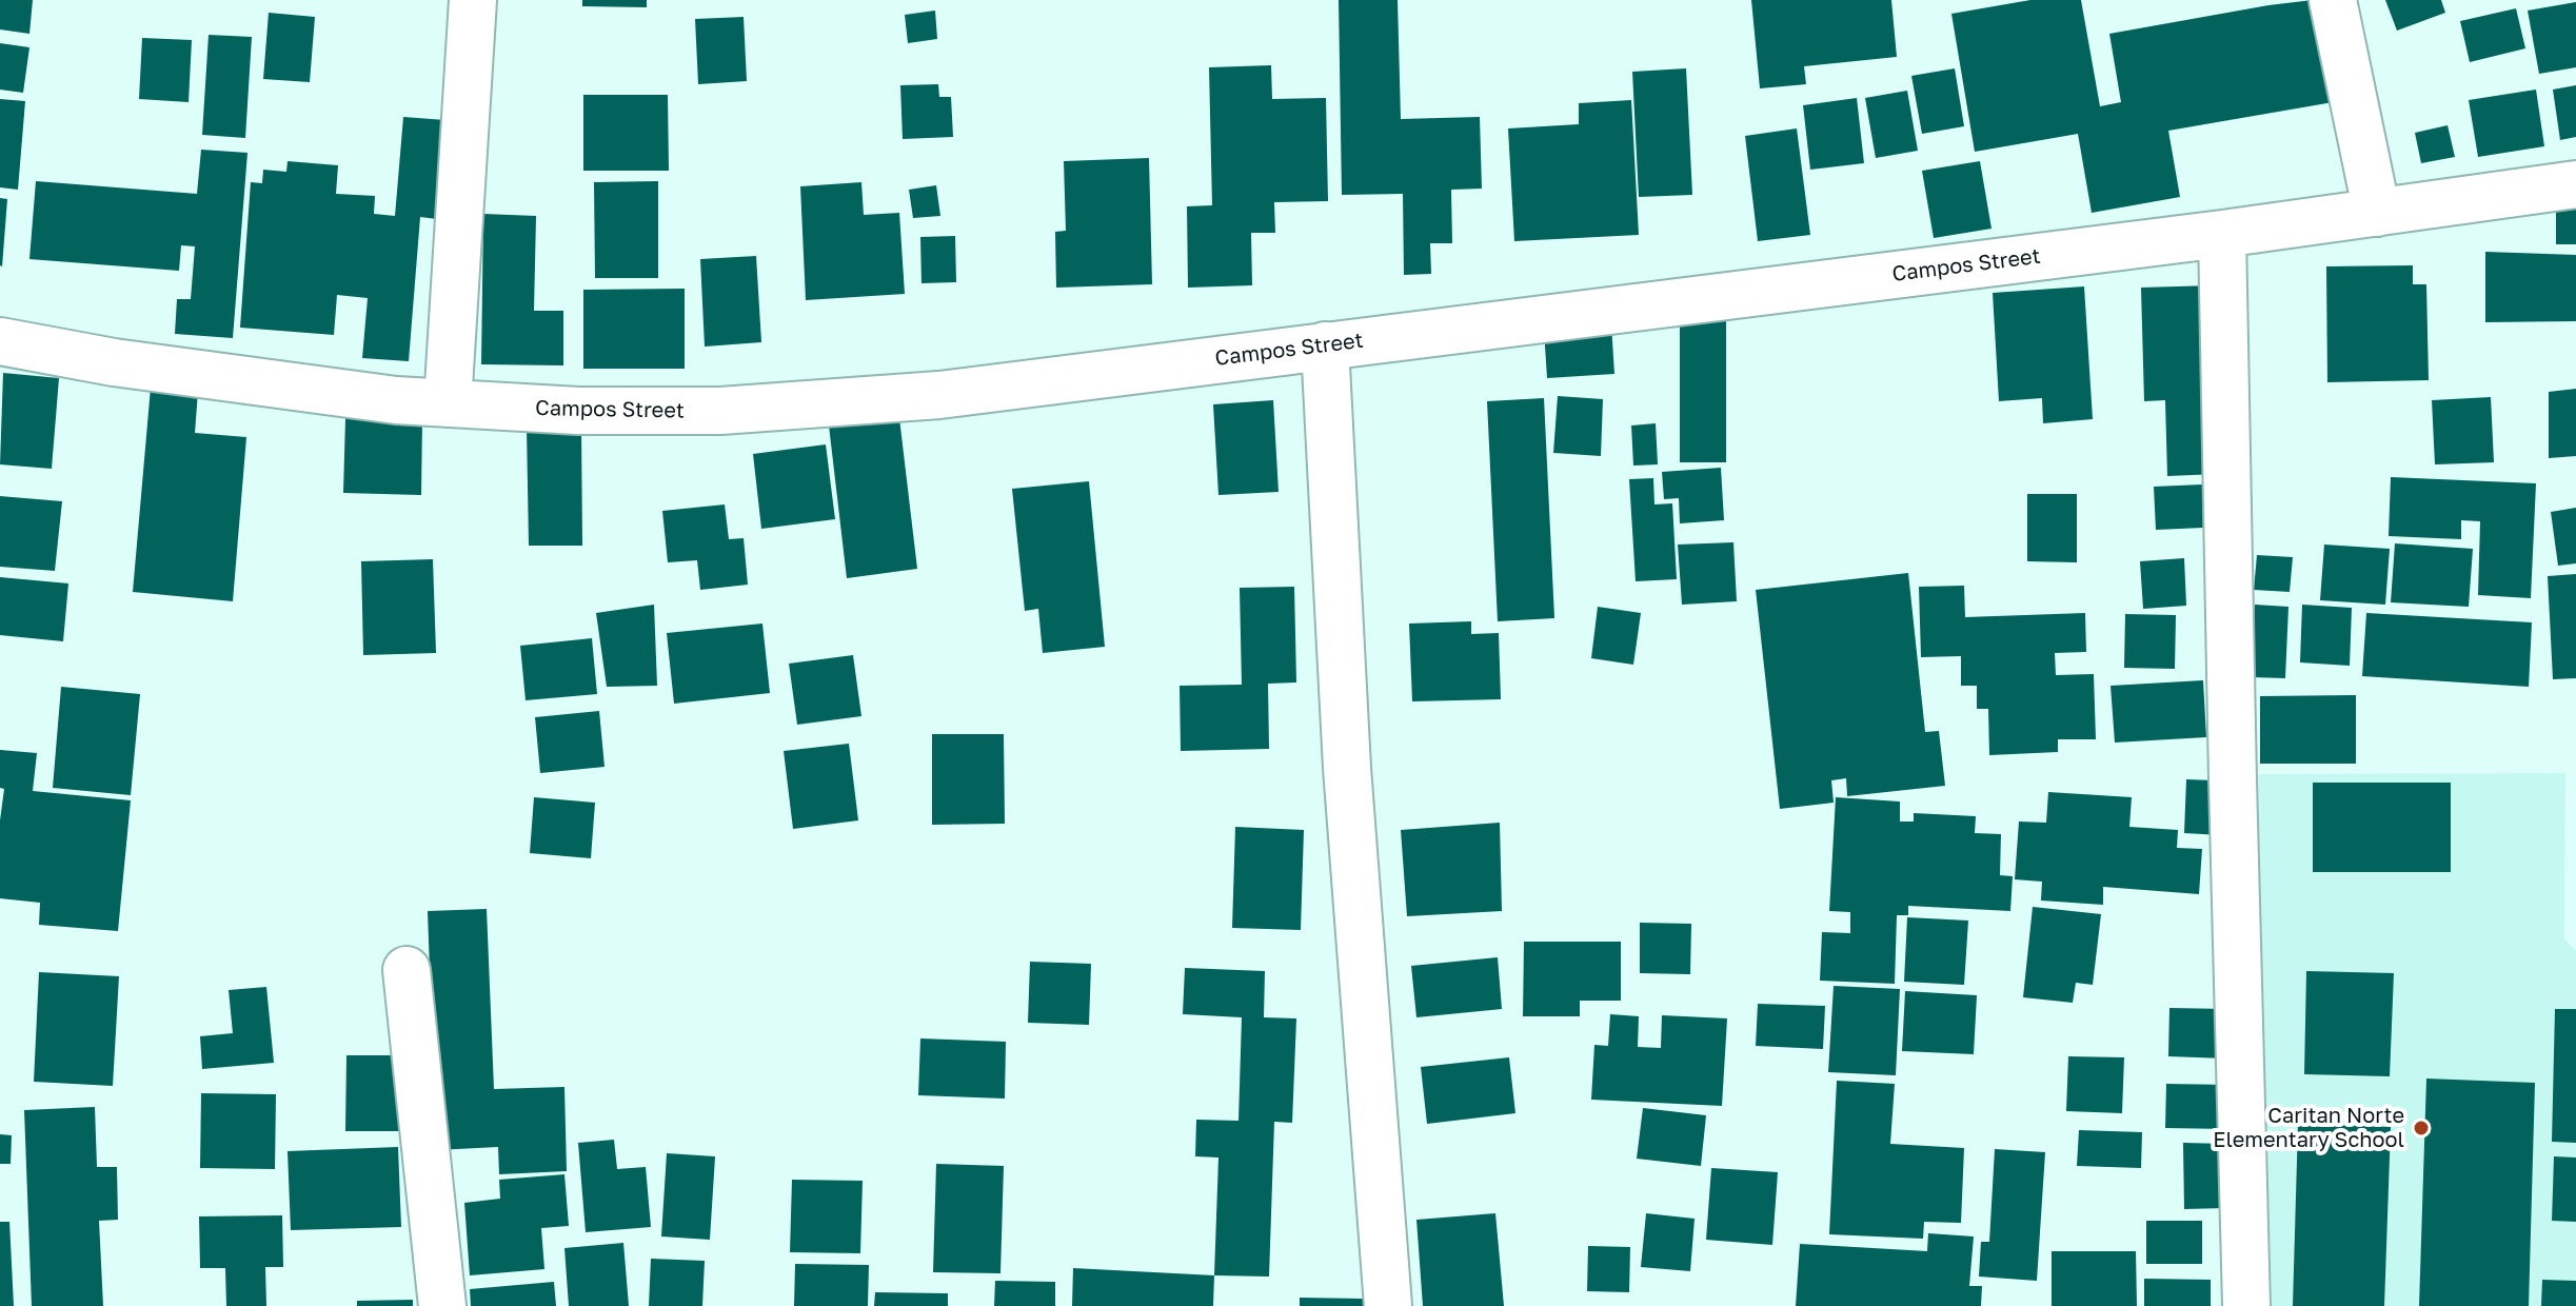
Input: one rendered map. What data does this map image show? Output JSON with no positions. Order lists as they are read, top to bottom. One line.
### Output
{"streets":{"street":["Campos Street"]},"places":["Caritan Norte Elementary School"]}
